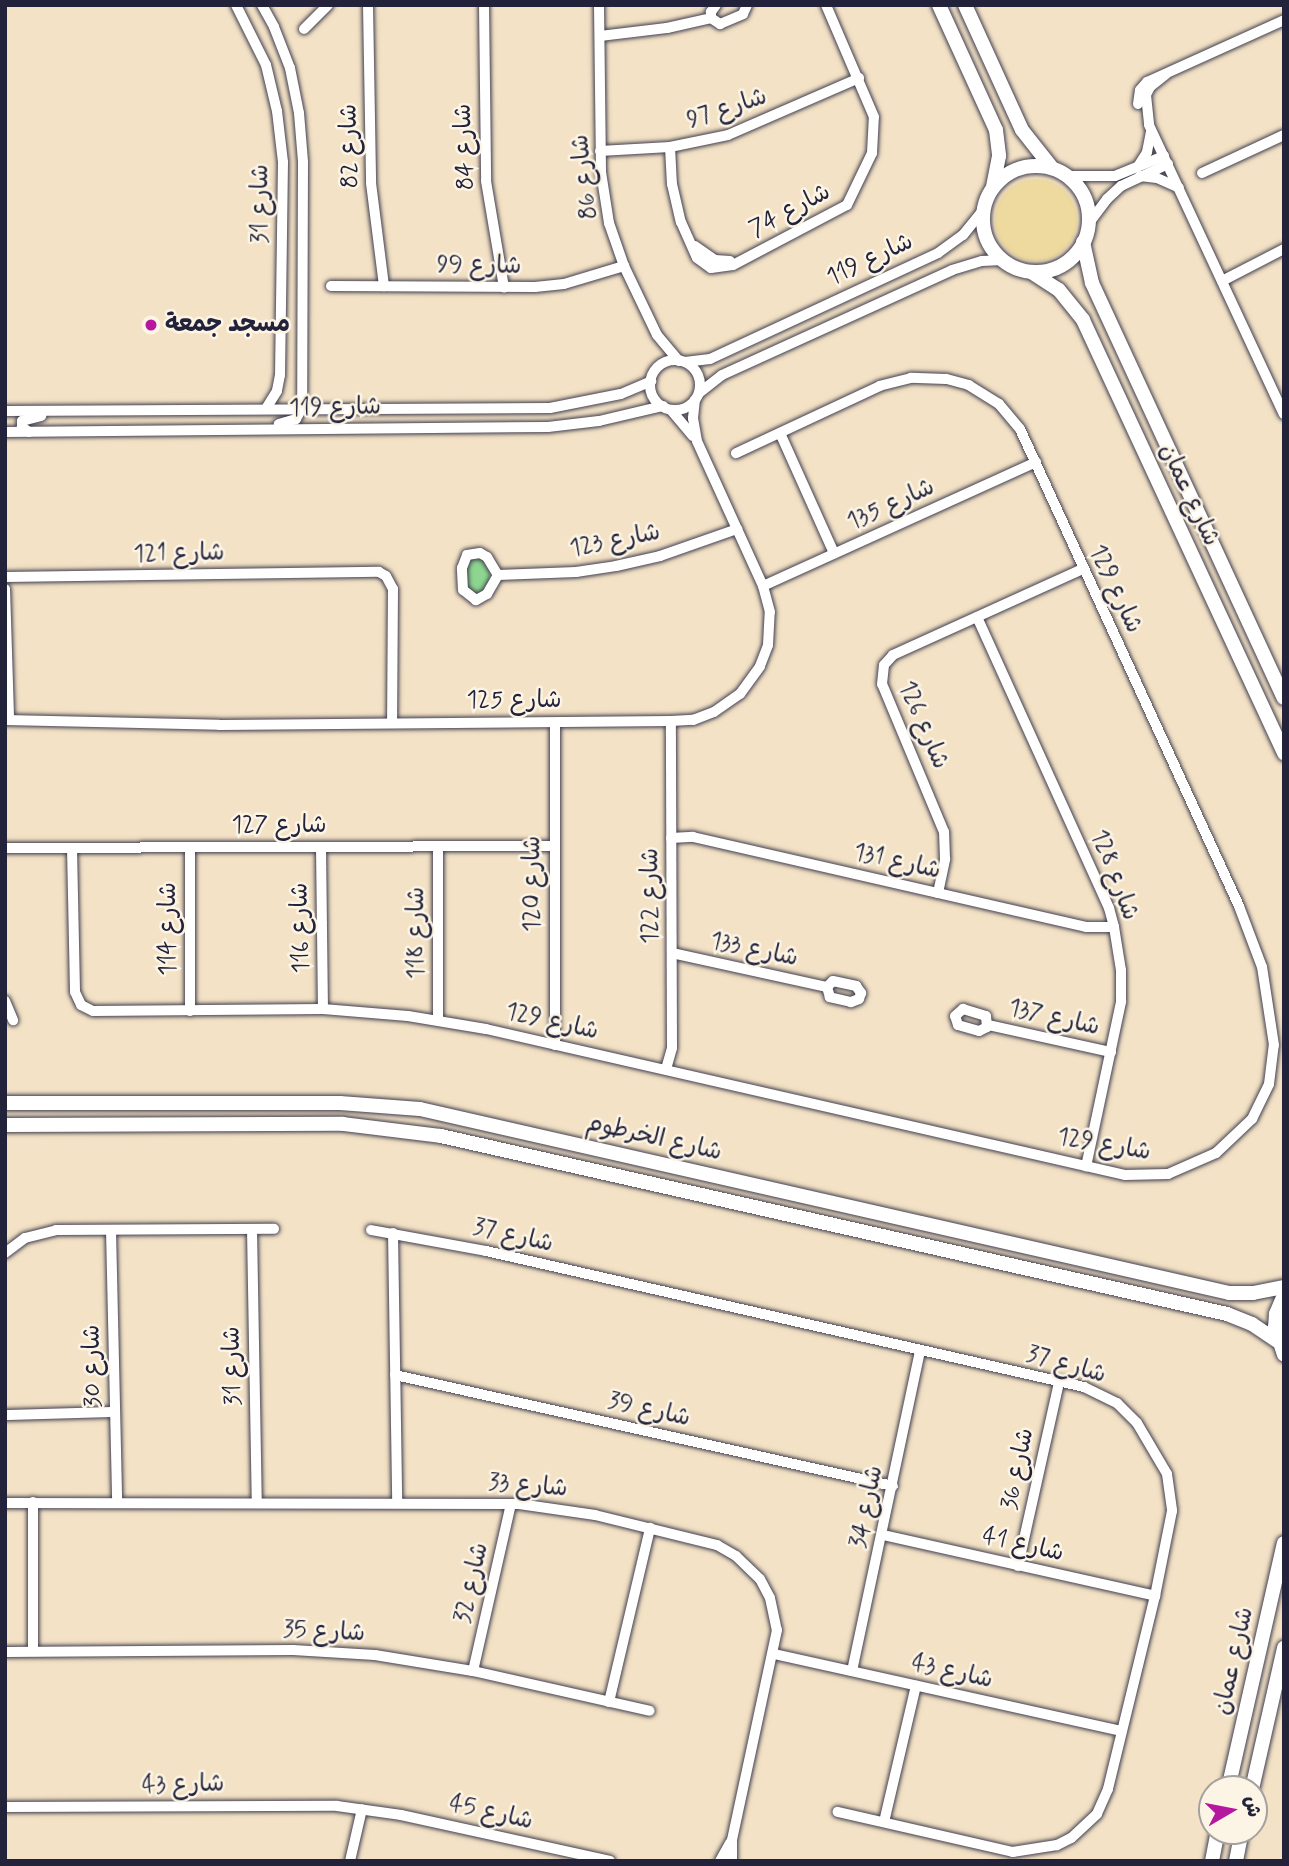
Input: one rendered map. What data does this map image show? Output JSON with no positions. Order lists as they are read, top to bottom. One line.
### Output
{"streets":{"main road":["شارع عمان","شارع الخرطوم"],"street":["شارع 97","شارع 82","شارع 84","شارع 86","شارع 31","شارع 74","شارع 119","شارع 99","شارع 135","شارع 123","شارع 121","شارع 129","شارع 125","شارع 126","شارع 127","شارع 131","شارع 128","شارع 120","شارع 122","شارع 116","شارع 114","شارع 118","شارع 133","شارع 137","شارع 37","شارع 30","شارع 39","شارع 36","شارع 33","شارع 34","شارع 41","شارع 32","شارع 35","شارع 43","شارع 45"]},"crossings":[["شارع 97","شارع 86"],["شارع 97","شارع 74"],["شارع 82","شارع 99"],["شارع 84","شارع 99"],["شارع 86","شارع 119"],["شارع 86","شارع 99"],["شارع 86","شارع 125"],["شارع 31","شارع 119"],["شارع 31","شارع 33"],["شارع 119","شارع عمان"],["شارع 119","شارع 125"],["شارع 135","شارع 129"],["شارع 135","شارع 125"],["شارع 123","شارع 125"],["شارع 121","شارع 125"],["شارع 129","شارع 126"],["شارع 129","شارع 127"],["شارع 129","شارع 128"],["شارع 129","شارع 120"],["شارع 129","شارع 122"],["شارع 129","شارع 116"],["شارع 129","شارع 114"],["شارع 129","شارع 118"],["شارع 125","شارع 120"],["شارع 125","شارع 122"],["شارع 126","شارع 131"],["شارع 126","شارع 128"],["شارع 127","شارع 120"],["شارع 127","شارع 116"],["شارع 127","شارع 114"],["شارع 127","شارع 118"],["شارع 131","شارع 128"],["شارع 131","شارع 122"],["شارع 128","شارع 137"],["شارع 122","شارع 133"],["شارع 37","شارع 36"],["شارع 37","شارع 34"],["شارع 37","شارع 41"],["شارع 37","شارع 43"],["شارع 30","شارع 33"],["شارع 39","شارع 34"],["شارع 36","شارع 41"],["شارع 33","شارع 32"],["شارع 33","شارع 43"],["شارع 34","شارع 41"],["شارع 34","شارع 43"],["شارع 32","شارع 35"],["شارع 43","شارع 45"]],"places":["مسجد جمعة"],"north":"right"}
